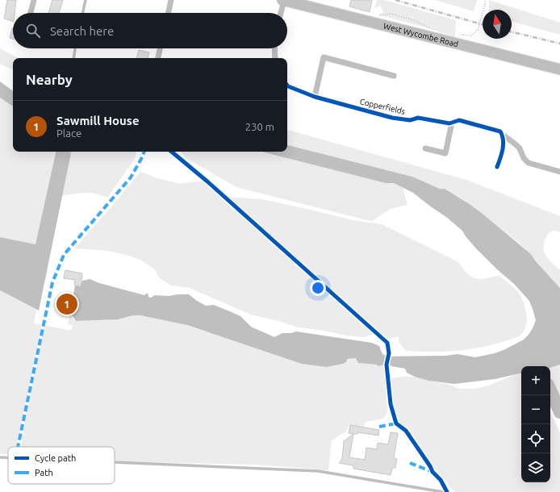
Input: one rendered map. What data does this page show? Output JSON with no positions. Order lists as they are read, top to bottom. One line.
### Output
{"streets":{"highway":["West Wycombe Road"],"street":["Copperfields"]},"legend":["Cycle path","Path"],"north":"top","page":{"search":"Search here","heading":"Nearby","list":[{"mark":"1","name":"Sawmill House","note":"Place","value":"230 m"}],"pins":"1","map_buttons":["+","−"]}}
